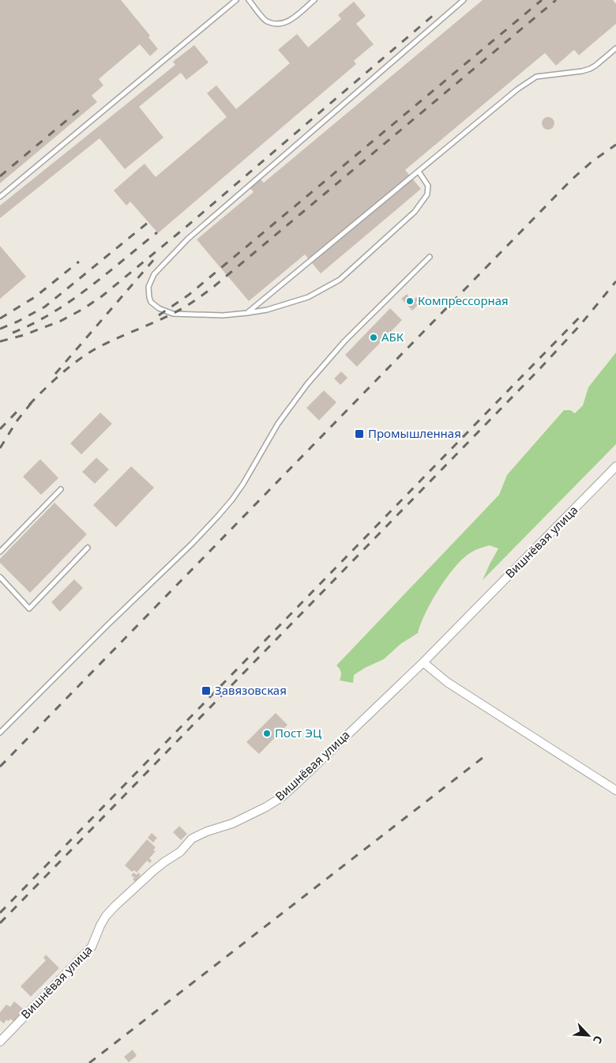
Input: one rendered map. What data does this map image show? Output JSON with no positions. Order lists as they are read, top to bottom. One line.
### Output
{"streets":{"street":["Вишнёвая улица"]},"places":{"other":["Компрессорная","АБК","Пост ЭЦ"],"transit":["Промышленная","Завязовская"]},"north":"bottom right"}
